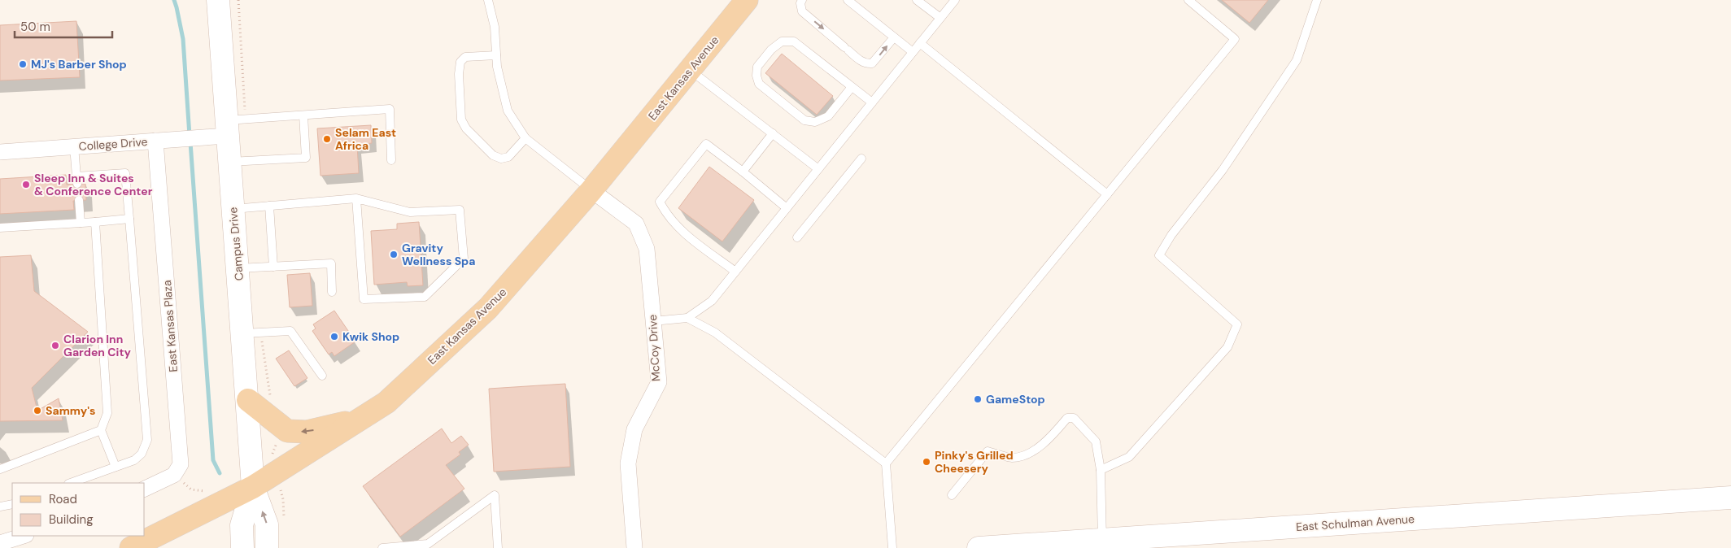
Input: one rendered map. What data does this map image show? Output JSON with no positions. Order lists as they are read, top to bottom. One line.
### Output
{"streets":{"main road":["East Kansas Avenue"],"street":["College Drive","Campus Drive","East Kansas Plaza","McCoy Drive","East Schulman Avenue"]},"crossings":[["East Kansas Avenue","Campus Drive"],["East Kansas Avenue","McCoy Drive"],["College Drive","Campus Drive"],["College Drive","East Kansas Plaza"]],"places":["MJ's Barber Shop","Selam East Africa","Sleep Inn & Suites & Conference Center","Gravity Wellness Spa","Kwik Shop","Clarion Inn Garden City","GameStop","Sammy's","Pinky's Grilled Cheesery"],"legend":["Road","Building"],"scale_bar":"50 m"}
